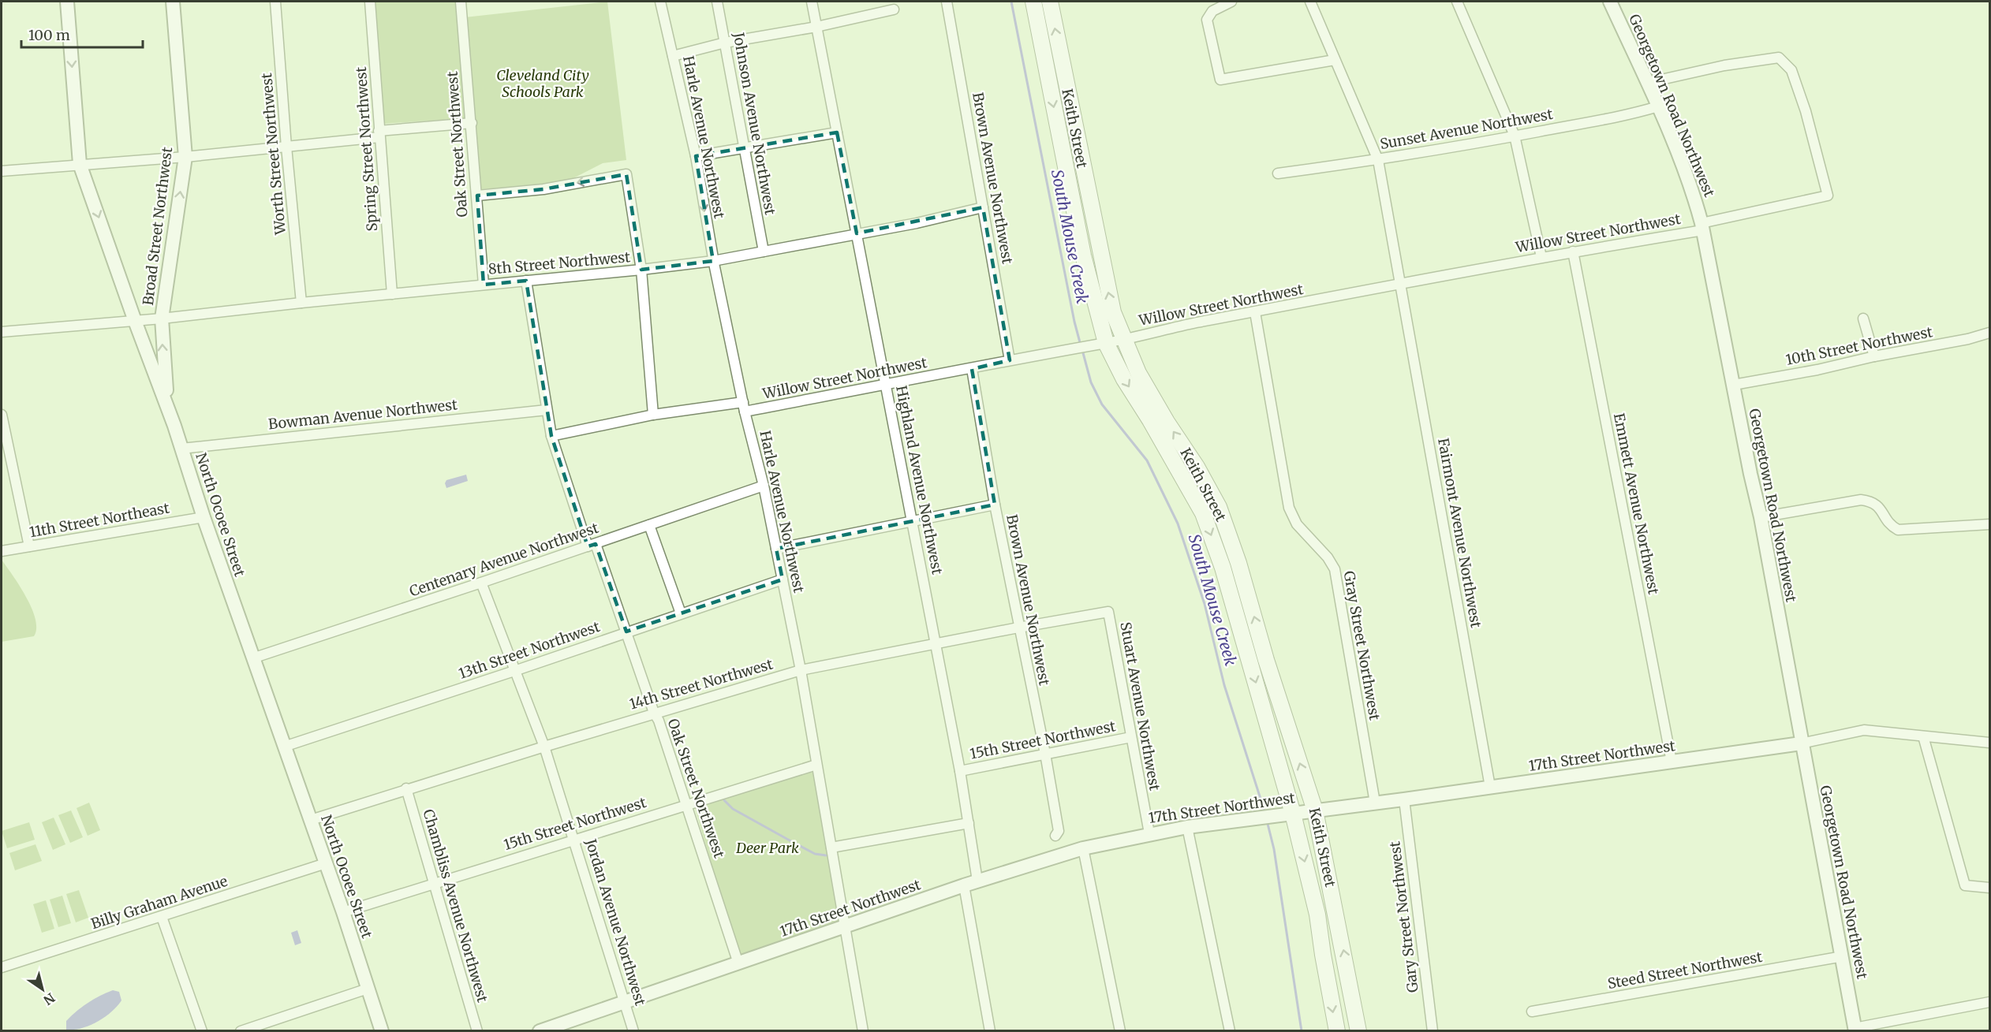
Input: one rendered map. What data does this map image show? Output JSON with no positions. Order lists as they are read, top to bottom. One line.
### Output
{"streets":{"main road":["Keith Street"],"street":["Georgetown Road Northwest","Johnson Avenue Northwest","Sunset Avenue Northwest","Harle Avenue Northwest","Oak Street Northwest","Spring Street Northwest","Worth Street Northwest","Brown Avenue Northwest","Broad Street Northwest","Willow Street Northwest","8th Street Northwest","10th Street Northwest","Bowman Avenue Northwest","Highland Avenue Northwest","Emmett Avenue Northwest","North Ocoee Street","11th Street Northeast","Fairmont Avenue Northwest","Centenary Avenue Northwest","Gray Street Northwest","13th Street Northwest","14th Street Northwest","Stuart Avenue Northwest","15th Street Northwest","17th Street Northwest","Billy Graham Avenue","Chambliss Avenue Northwest","Gary Street Northwest","Jordan Avenue Northwest","Steed Street Northwest"]},"crossings":[["Georgetown Road Northwest","Sunset Avenue Northwest"],["Georgetown Road Northwest","Willow Street Northwest"],["Georgetown Road Northwest","10th Street Northwest"],["Georgetown Road Northwest","17th Street Northwest"],["Georgetown Road Northwest","Steed Street Northwest"],["Johnson Avenue Northwest","8th Street Northwest"],["Keith Street","Willow Street Northwest"],["Keith Street","17th Street Northwest"],["Sunset Avenue Northwest","Fairmont Avenue Northwest"],["Harle Avenue Northwest","Willow Street Northwest"],["Harle Avenue Northwest","8th Street Northwest"],["Harle Avenue Northwest","Centenary Avenue Northwest"],["Harle Avenue Northwest","13th Street Northwest"],["Harle Avenue Northwest","14th Street Northwest"],["Harle Avenue Northwest","15th Street Northwest"],["Harle Avenue Northwest","17th Street Northwest"],["Oak Street Northwest","Willow Street Northwest"],["Oak Street Northwest","8th Street Northwest"],["Oak Street Northwest","Bowman Avenue Northwest"],["Oak Street Northwest","Centenary Avenue Northwest"],["Oak Street Northwest","13th Street Northwest"],["Oak Street Northwest","14th Street Northwest"],["Oak Street Northwest","15th Street Northwest"],["Oak Street Northwest","17th Street Northwest"],["Spring Street Northwest","8th Street Northwest"],["Worth Street Northwest","8th Street Northwest"],["Brown Avenue Northwest","Willow Street Northwest"],["Brown Avenue Northwest","8th Street Northwest"],["Brown Avenue Northwest","14th Street Northwest"],["Brown Avenue Northwest","15th Street Northwest"],["Broad Street Northwest","8th Street Northwest"],["Broad Street Northwest","North Ocoee Street"],["Willow Street Northwest","Highland Avenue Northwest"],["Willow Street Northwest","Emmett Avenue Northwest"],["Willow Street Northwest","Fairmont Avenue Northwest"],["Willow Street Northwest","Gray Street Northwest"],["8th Street Northwest","Highland Avenue Northwest"],["8th Street Northwest","North Ocoee Street"],["Bowman Avenue Northwest","North Ocoee Street"],["Highland Avenue Northwest","14th Street Northwest"],["Highland Avenue Northwest","15th Street Northwest"],["Highland Avenue Northwest","17th Street Northwest"],["Emmett Avenue Northwest","17th Street Northwest"],["North Ocoee Street","11th Street Northeast"],["North Ocoee Street","Centenary Avenue Northwest"],["North Ocoee Street","13th Street Northwest"],["North Ocoee Street","14th Street Northwest"],["North Ocoee Street","15th Street Northwest"],["North Ocoee Street","Billy Graham Avenue"],["Fairmont Avenue Northwest","17th Street Northwest"],["Centenary Avenue Northwest","Jordan Avenue Northwest"],["Gray Street Northwest","17th Street Northwest"],["13th Street Northwest","Jordan Avenue Northwest"],["14th Street Northwest","Stuart Avenue Northwest"],["14th Street Northwest","Chambliss Avenue Northwest"],["14th Street Northwest","Jordan Avenue Northwest"],["Stuart Avenue Northwest","15th Street Northwest"],["Stuart Avenue Northwest","17th Street Northwest"],["15th Street Northwest","Chambliss Avenue Northwest"],["15th Street Northwest","Jordan Avenue Northwest"],["17th Street Northwest","Gary Street Northwest"],["17th Street Northwest","Jordan Avenue Northwest"]],"one_way":["Broad Street Northwest"],"water":["South Mouse Creek"],"parks":["Cleveland City Schools Park","Deer Park"],"scale_bar":"100 m","north":"bottom right"}
